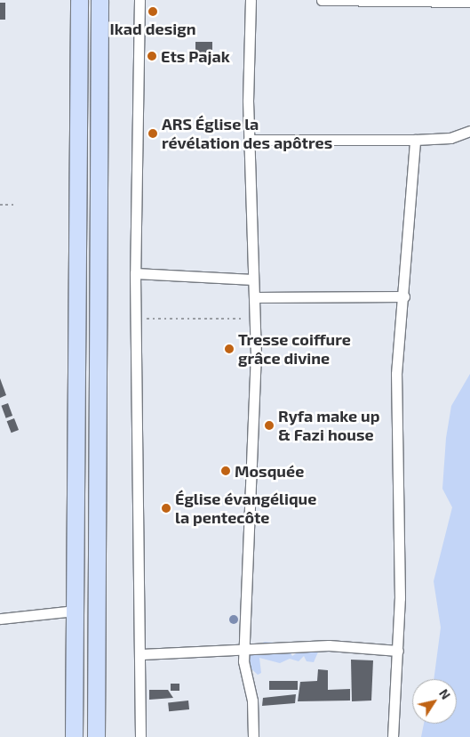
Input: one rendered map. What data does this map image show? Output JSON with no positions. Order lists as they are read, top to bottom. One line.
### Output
{"places":["Ikad design","Ets Pajak","ARS Église la révélation des apôtres","Tresse coiffure grâce divine","Ryfa make up & Fazi house","Mosquée","Église évangélique la pentecôte"],"north":"top right"}
